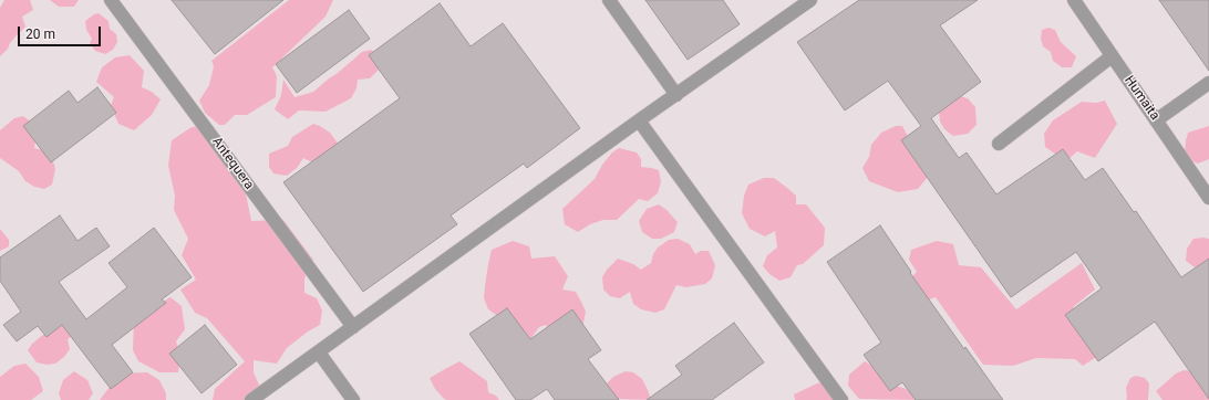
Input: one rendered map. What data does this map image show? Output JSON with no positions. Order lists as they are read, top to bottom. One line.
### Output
{"streets":{"street":["Humaita","Antequera"]},"scale_bar":"20 m"}
